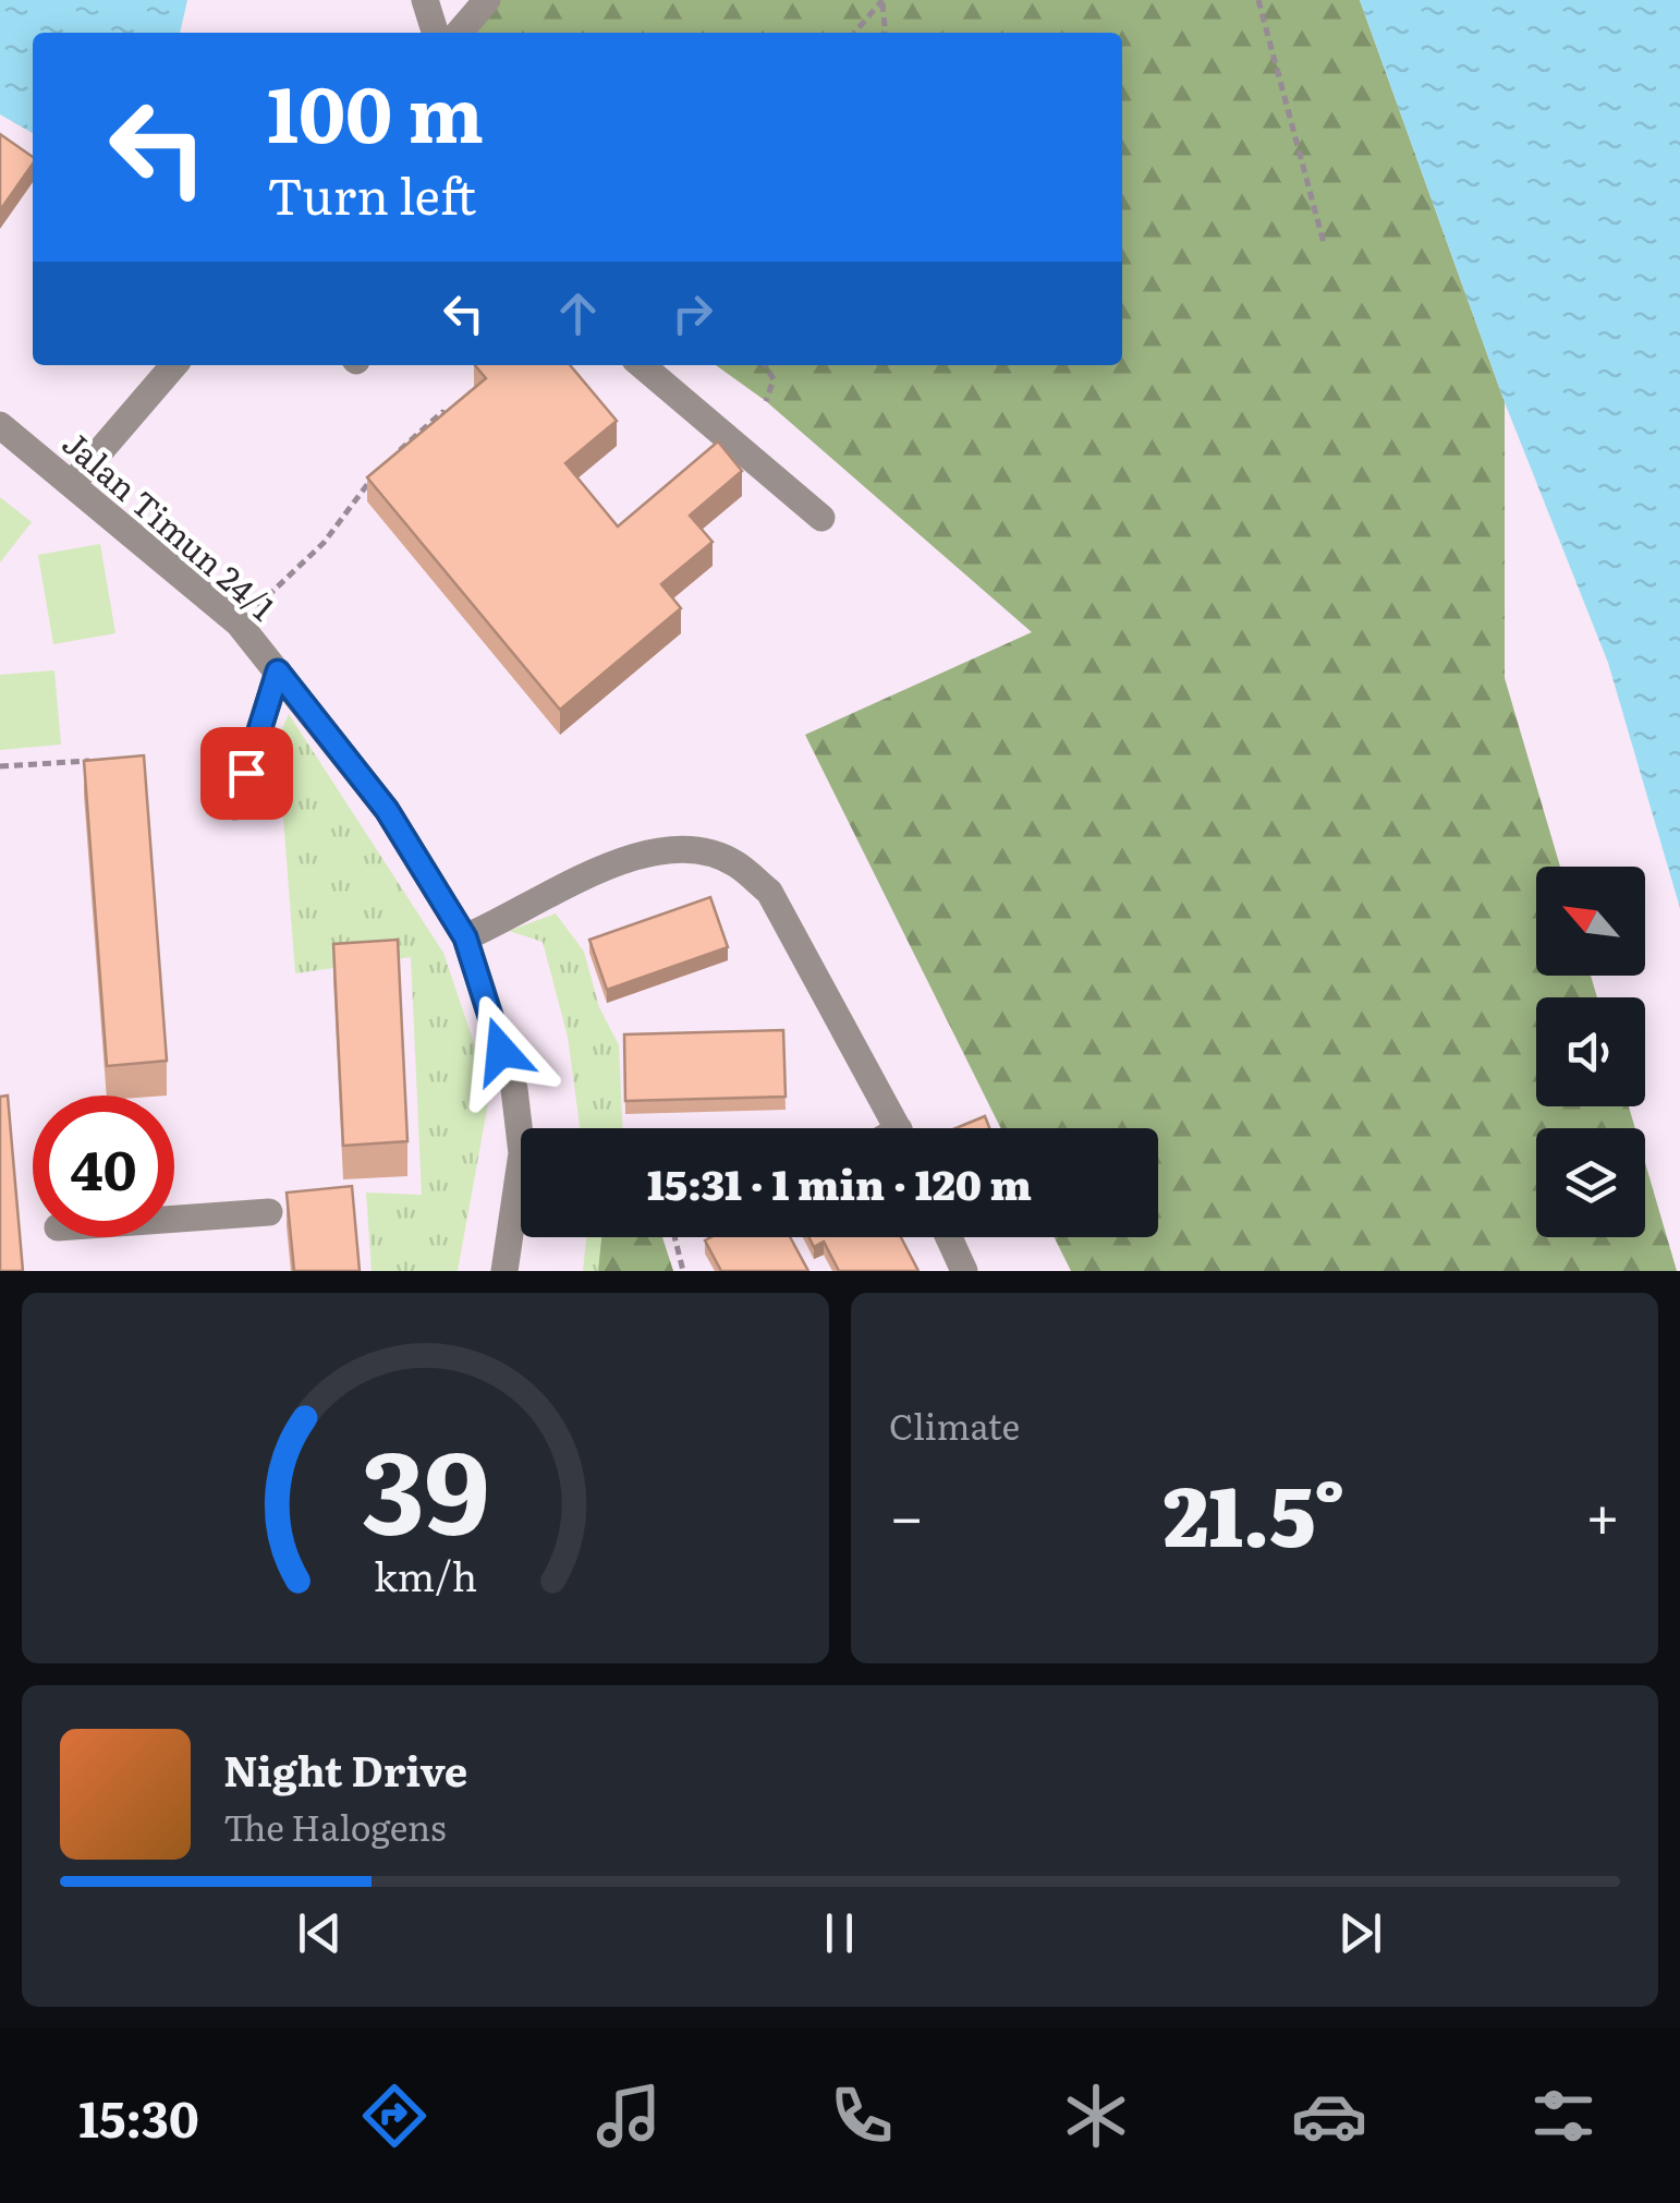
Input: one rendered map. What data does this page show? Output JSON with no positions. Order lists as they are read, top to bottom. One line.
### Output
{"streets":{"street":["Jalan Timun 24/1"]},"north":"top left","page":{"turn":["100 m","Turn left"],"limit":"40","trip":"15:31 · 1 min · 120 m","tile":"Climate","heat":["−","21.5°","+"],"song":["Night Drive","The Halogens"],"tabs":"15:30","gauge":["39","km/h"]}}
